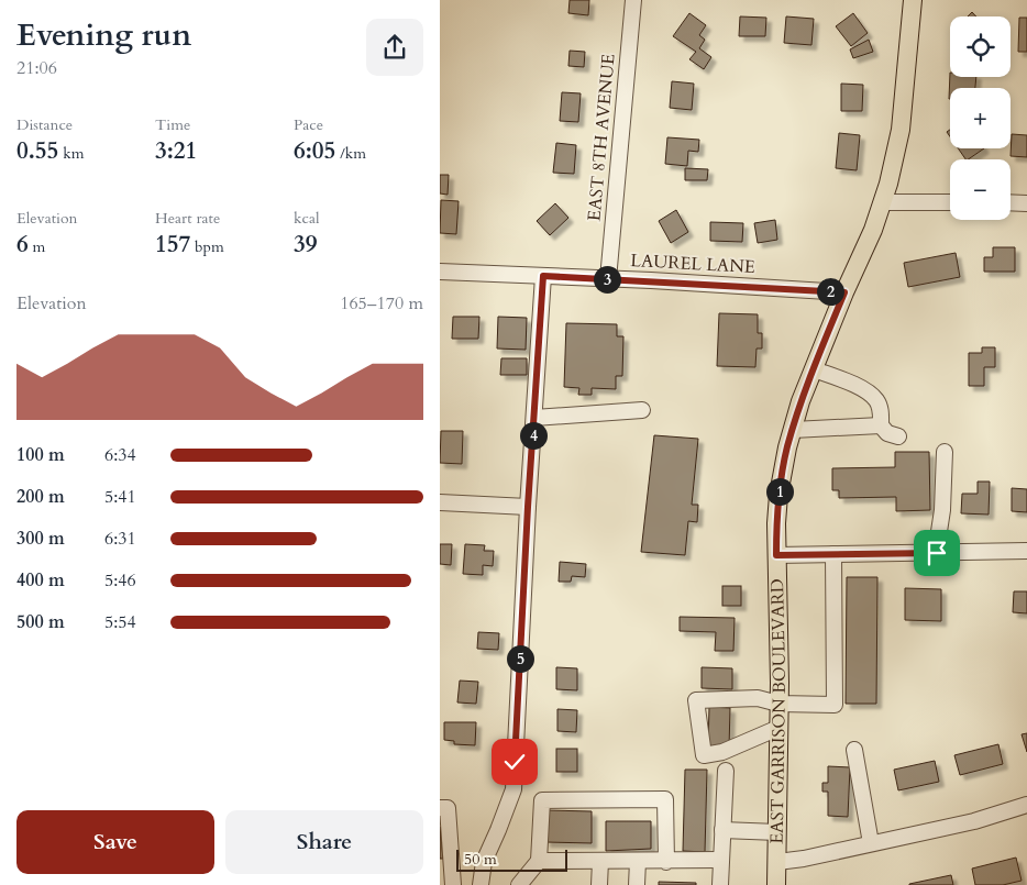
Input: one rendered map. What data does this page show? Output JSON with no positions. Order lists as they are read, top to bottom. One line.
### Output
{"streets":{"main road":["EAST GARRISON BOULEVARD"],"street":["EAST 8TH AVENUE","LAUREL LANE"]},"crossings":[["EAST 8TH AVENUE","LAUREL LANE"],["LAUREL LANE","EAST GARRISON BOULEVARD"]],"scale_bar":"50 m","page":{"heading":["Evening run","21:06"],"map_buttons":["+","−"],"stats":[["Distance","0.55 km"],["Time","3:21"],["Pace","6:05 /km"],["Elevation","6 m"],["Heart rate","157 bpm"],["kcal","39"]],"pins":["3","2","4","1","5"],"chart":["Elevation","165–170 m"],"list":[{"name":"100 m","note":"6:34"},{"name":"200 m","note":"5:41"},{"name":"300 m","note":"6:31"},{"name":"400 m","note":"5:46"},{"name":"500 m","note":"5:54"}],"buttons":["Save","Share"],"scale":"50 m"}}
